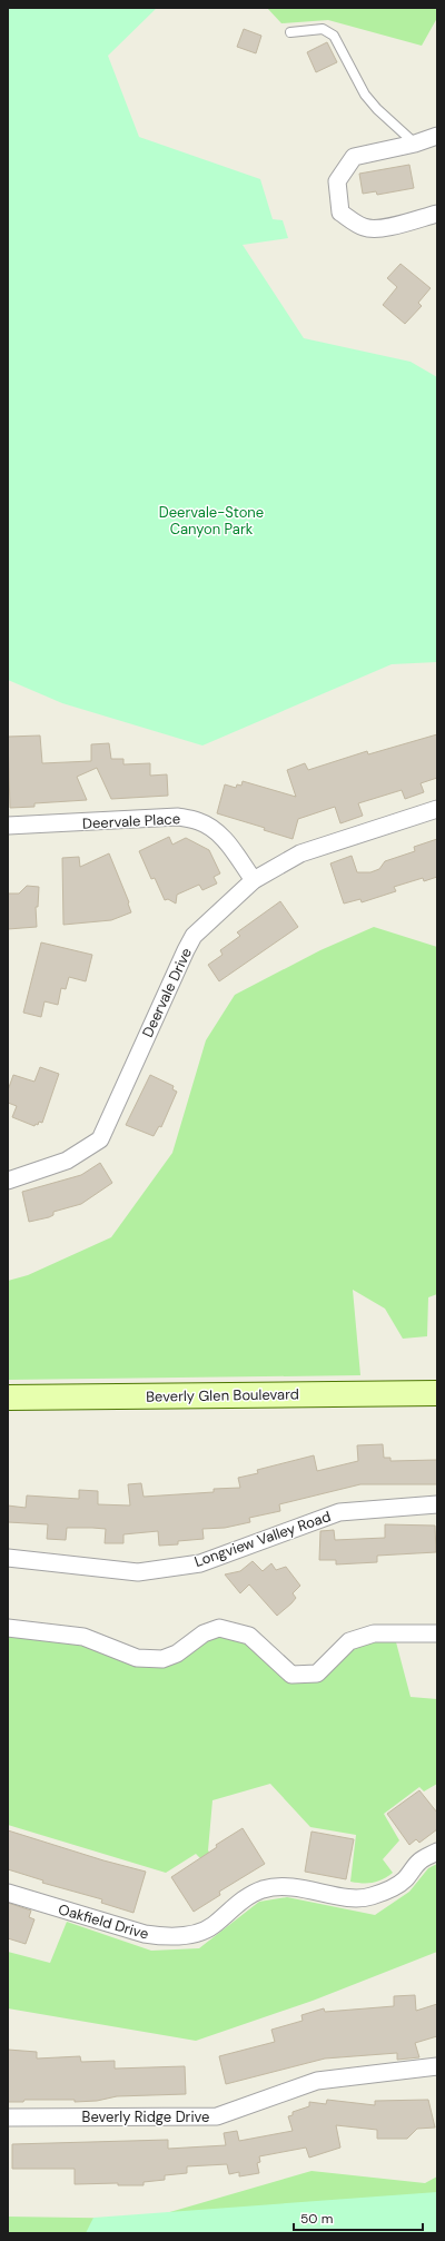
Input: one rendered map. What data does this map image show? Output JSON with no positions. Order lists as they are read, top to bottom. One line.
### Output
{"streets":{"main road":["Beverly Glen Boulevard"],"street":["Deervale Place","Deervale Drive","Longview Valley Road","Oakfield Drive","Beverly Ridge Drive"]},"crossings":[["Deervale Place","Deervale Drive"]],"parks":["Deervale-Stone Canyon Park"],"scale_bar":"50 m"}
